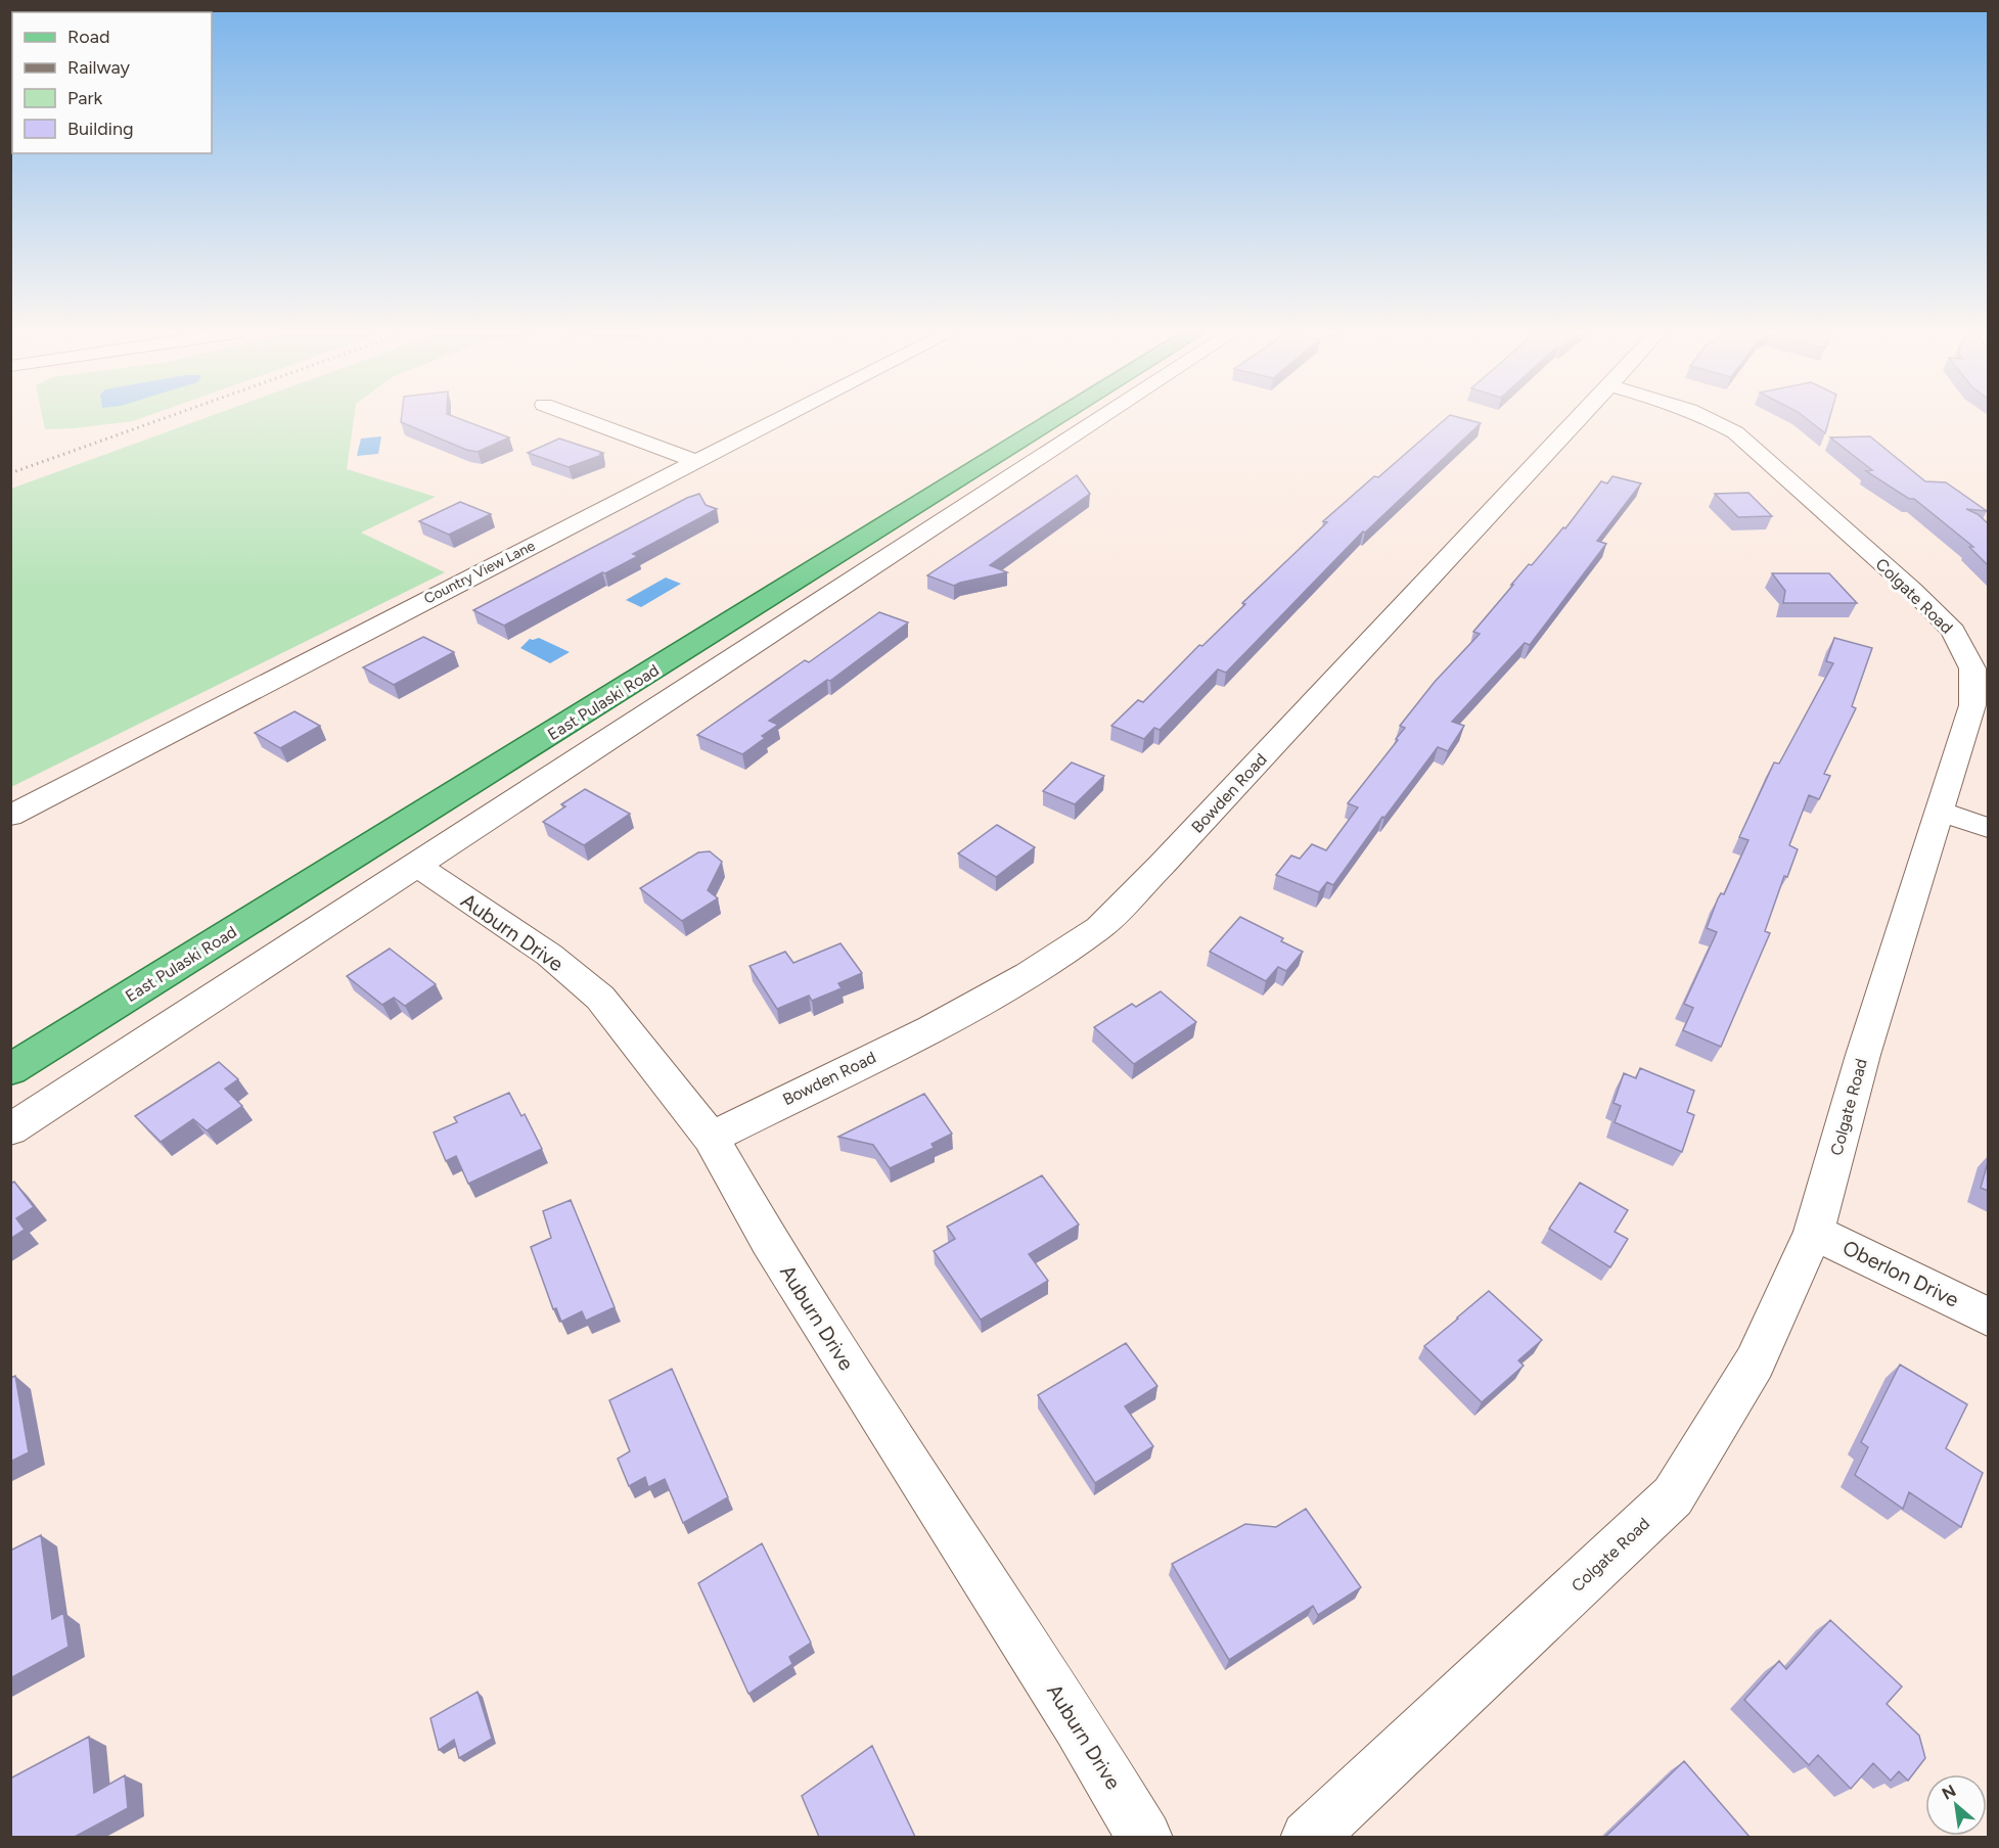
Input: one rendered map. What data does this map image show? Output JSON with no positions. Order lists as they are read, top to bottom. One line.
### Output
{"streets":{"main road":["East Pulaski Road"],"street":["Country View Lane","Colgate Road","Bowden Road","Auburn Drive","Oberlon Drive"]},"crossings":[["Colgate Road","Oberlon Drive"],["Bowden Road","Auburn Drive"]],"legend":["Road","Railway","Park","Building"],"north":"top left"}
